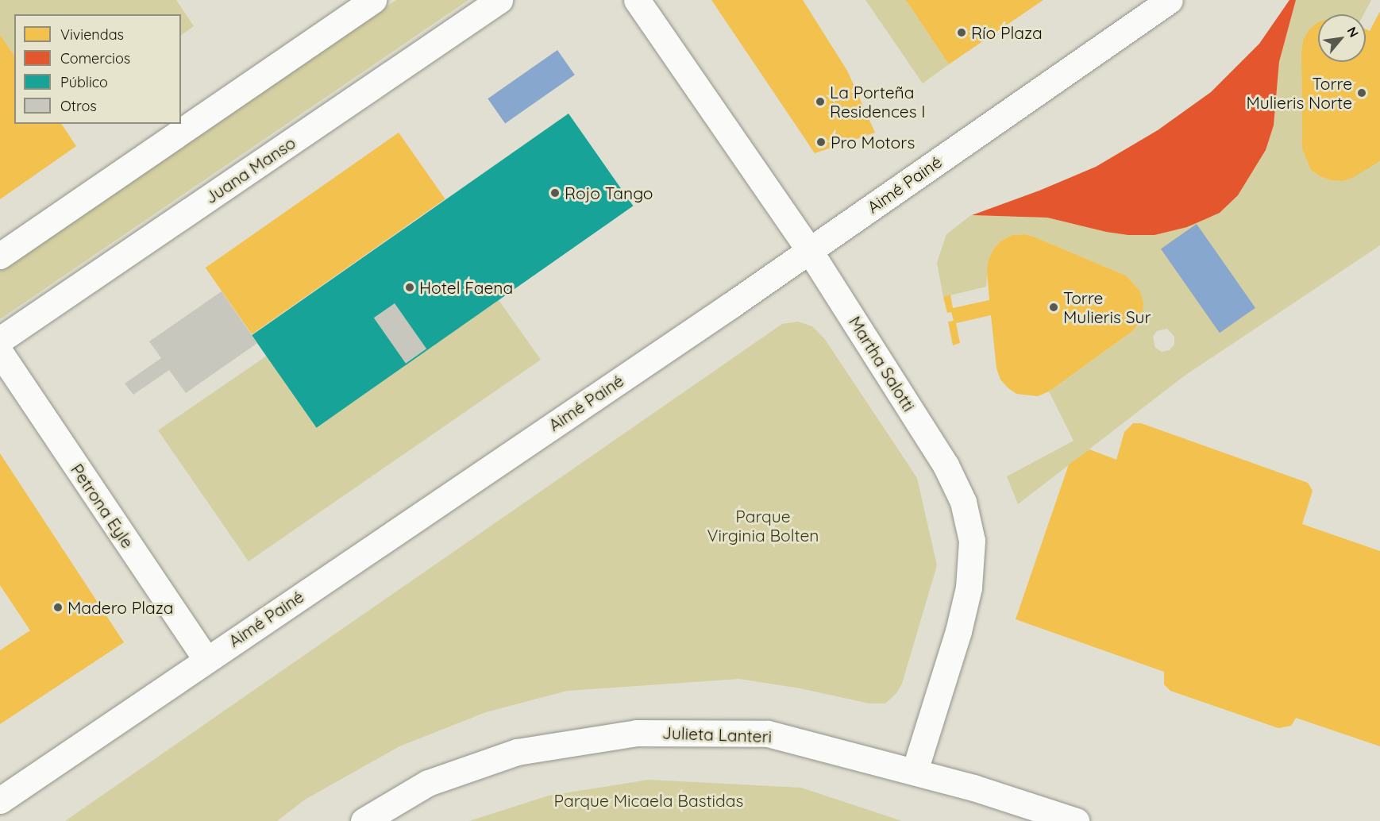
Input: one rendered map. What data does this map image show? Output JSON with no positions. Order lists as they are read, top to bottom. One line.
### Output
{"streets":{"street":["Juana Manso","Aimé Painé","Martha Salotti","Petrona Eyle","Julieta Lanteri"]},"crossings":[["Aimé Painé","Martha Salotti"],["Aimé Painé","Petrona Eyle"],["Martha Salotti","Julieta Lanteri"]],"parks":["Parque Virginia Bolten","Parque Micaela Bastidas"],"places":["Río Plaza","Torre Mulieris Norte","La Porteña Residences I","Pro Motors","Rojo Tango","Hotel Faena","Torre Mulieris Sur","Madero Plaza"],"legend":["Viviendas","Comercios","Público","Otros"],"north":"top right"}
